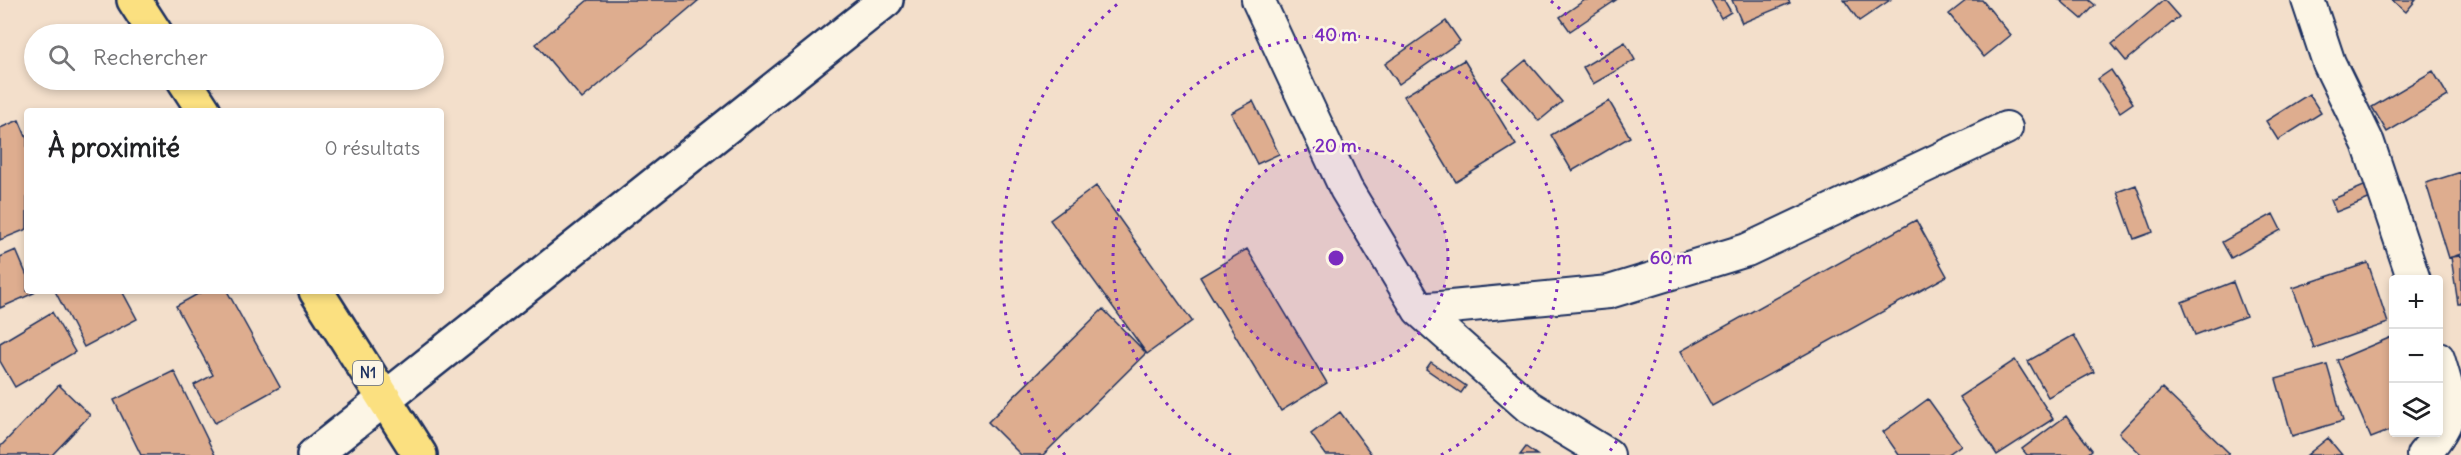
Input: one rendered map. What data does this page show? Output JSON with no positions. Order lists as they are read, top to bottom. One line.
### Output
{"streets":{"highway":["N1"]},"page":{"search":"Rechercher","heading":["À proximité","0 résultats"],"map_buttons":["+","−"]},"rings":["40 m","20 m","60 m"]}
